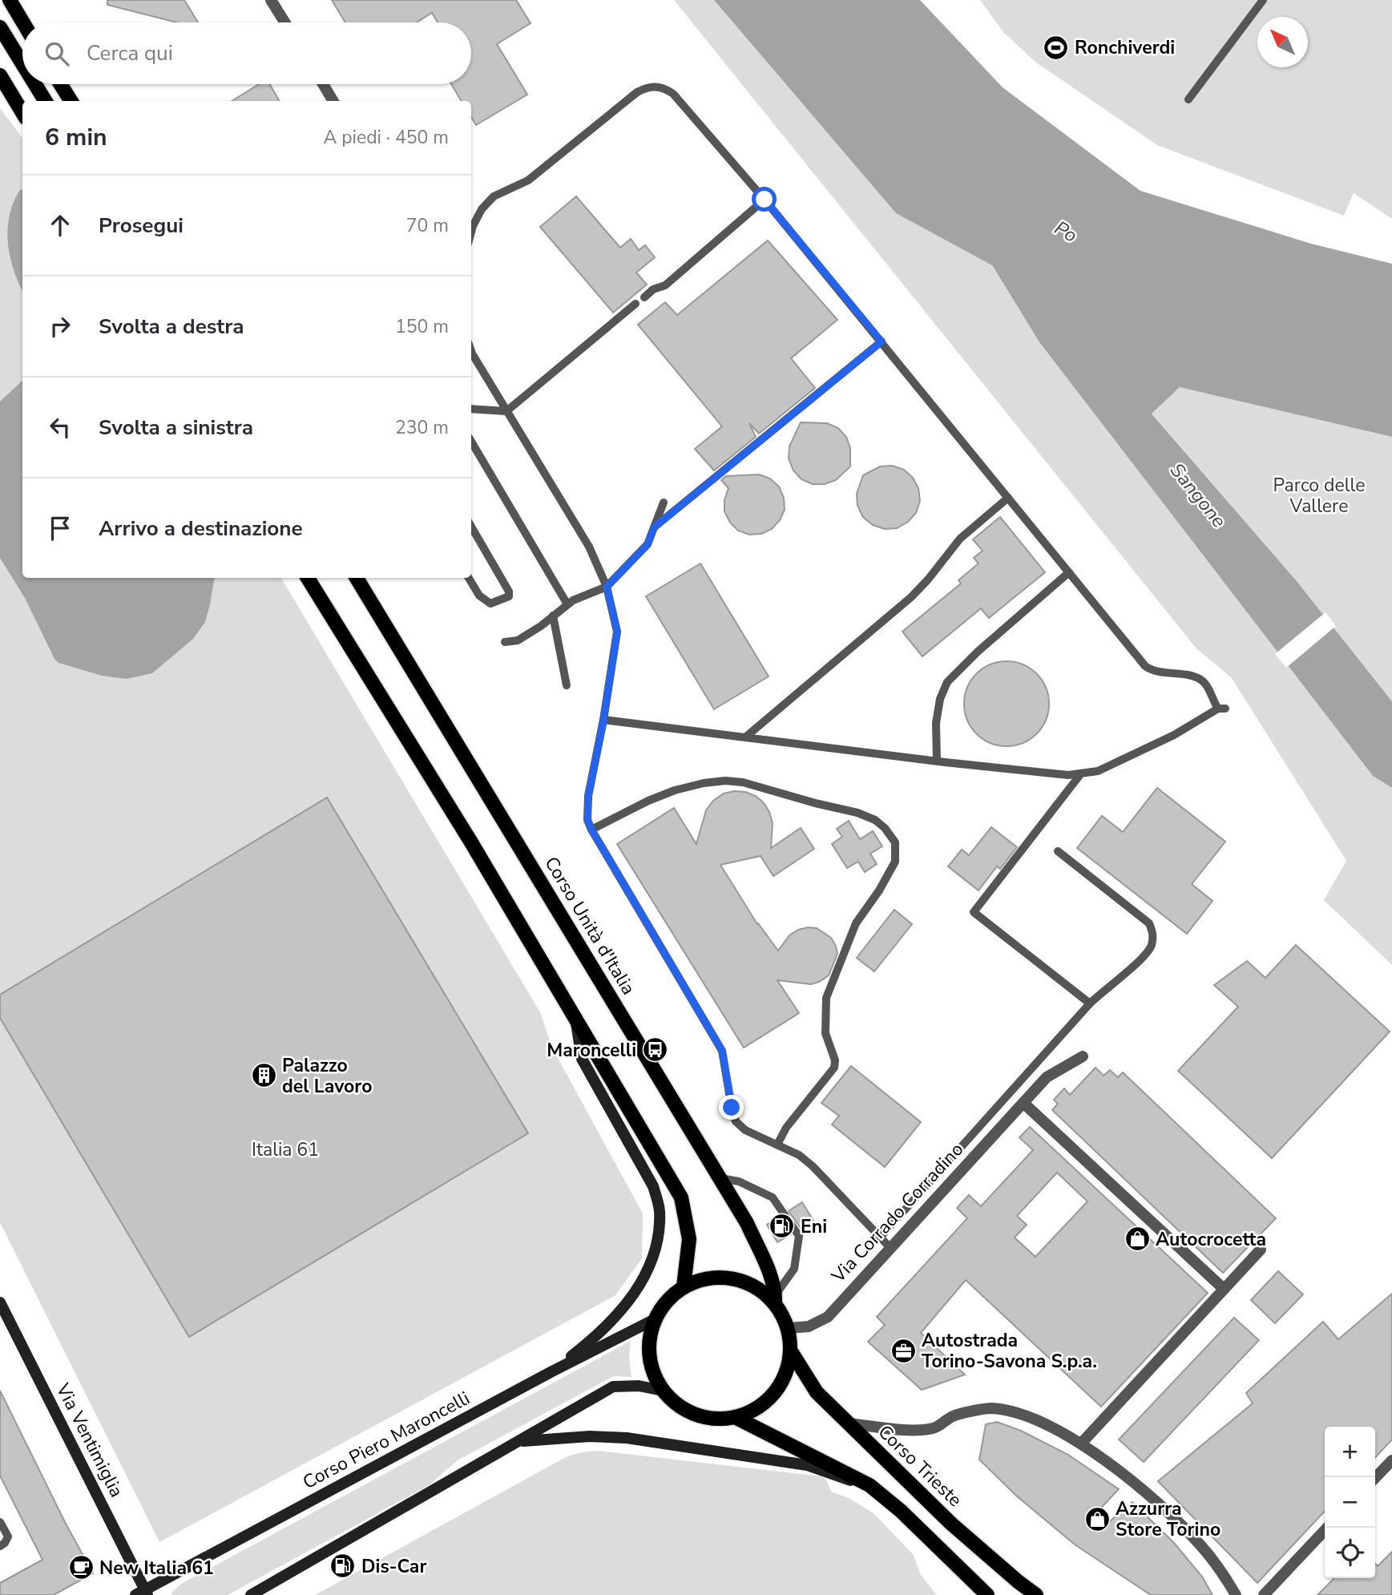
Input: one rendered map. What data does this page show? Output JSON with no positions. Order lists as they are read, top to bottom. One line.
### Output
{"streets":{"main road":["Corso Unità d'Italia","Via Ventimiglia","Corso Piero Maroncelli","Corso Trieste"],"street":["Via Corrado Corradino"]},"crossings":[["Corso Unità d'Italia","Via Corrado Corradino"],["Corso Unità d'Italia","Corso Piero Maroncelli"],["Corso Unità d'Italia","Corso Trieste"],["Via Corrado Corradino","Corso Piero Maroncelli"],["Via Corrado Corradino","Corso Trieste"],["Via Ventimiglia","Corso Piero Maroncelli"],["Corso Piero Maroncelli","Corso Trieste"]],"water":["Po","Sangone"],"parks":["Parco delle Vallere","Italia 61"],"places":{"sports":["Ronchiverdi"],"bus stop":["Maroncelli"],"building":["Palazzo del Lavoro"],"fuel station":["Eni","Dis-Car"],"shop":["Autocrocetta","Azzurra Store Torino"],"office":["Autostrada Torino-Savona S.p.a."],"cafe":["New Italia 61"]},"north":"top left","page":{"search":"Cerca qui","heading":["6 min","A piedi · 450 m"],"list":[["Prosegui","70 m"],["Svolta a destra","150 m"],["Svolta a sinistra","230 m"],"Arrivo a destinazione"],"map_buttons":["+","−"]}}
